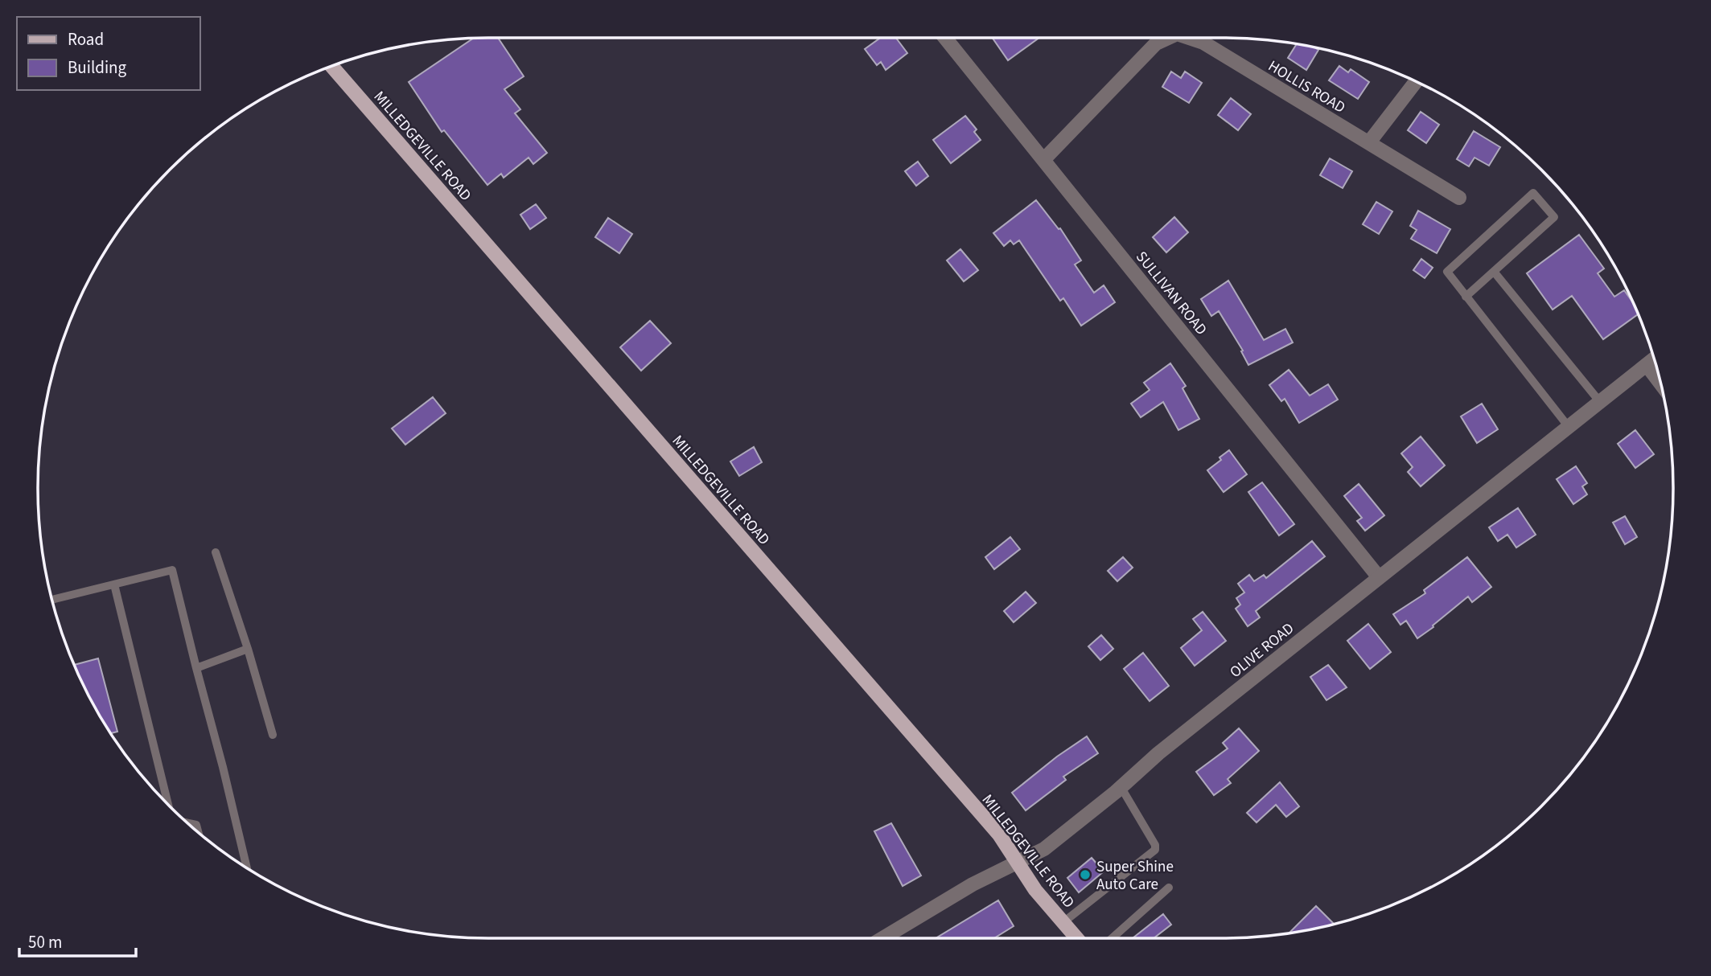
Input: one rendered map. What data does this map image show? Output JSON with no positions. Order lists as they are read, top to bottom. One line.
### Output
{"streets":{"main road":["MILLEDGEVILLE ROAD"],"street":["HOLLIS ROAD","SULLIVAN ROAD","OLIVE ROAD"]},"crossings":[["HOLLIS ROAD","SULLIVAN ROAD"],["MILLEDGEVILLE ROAD","OLIVE ROAD"],["SULLIVAN ROAD","OLIVE ROAD"]],"places":["Super Shine Auto Care"],"legend":["Road","Building"],"scale_bar":"50 m"}
